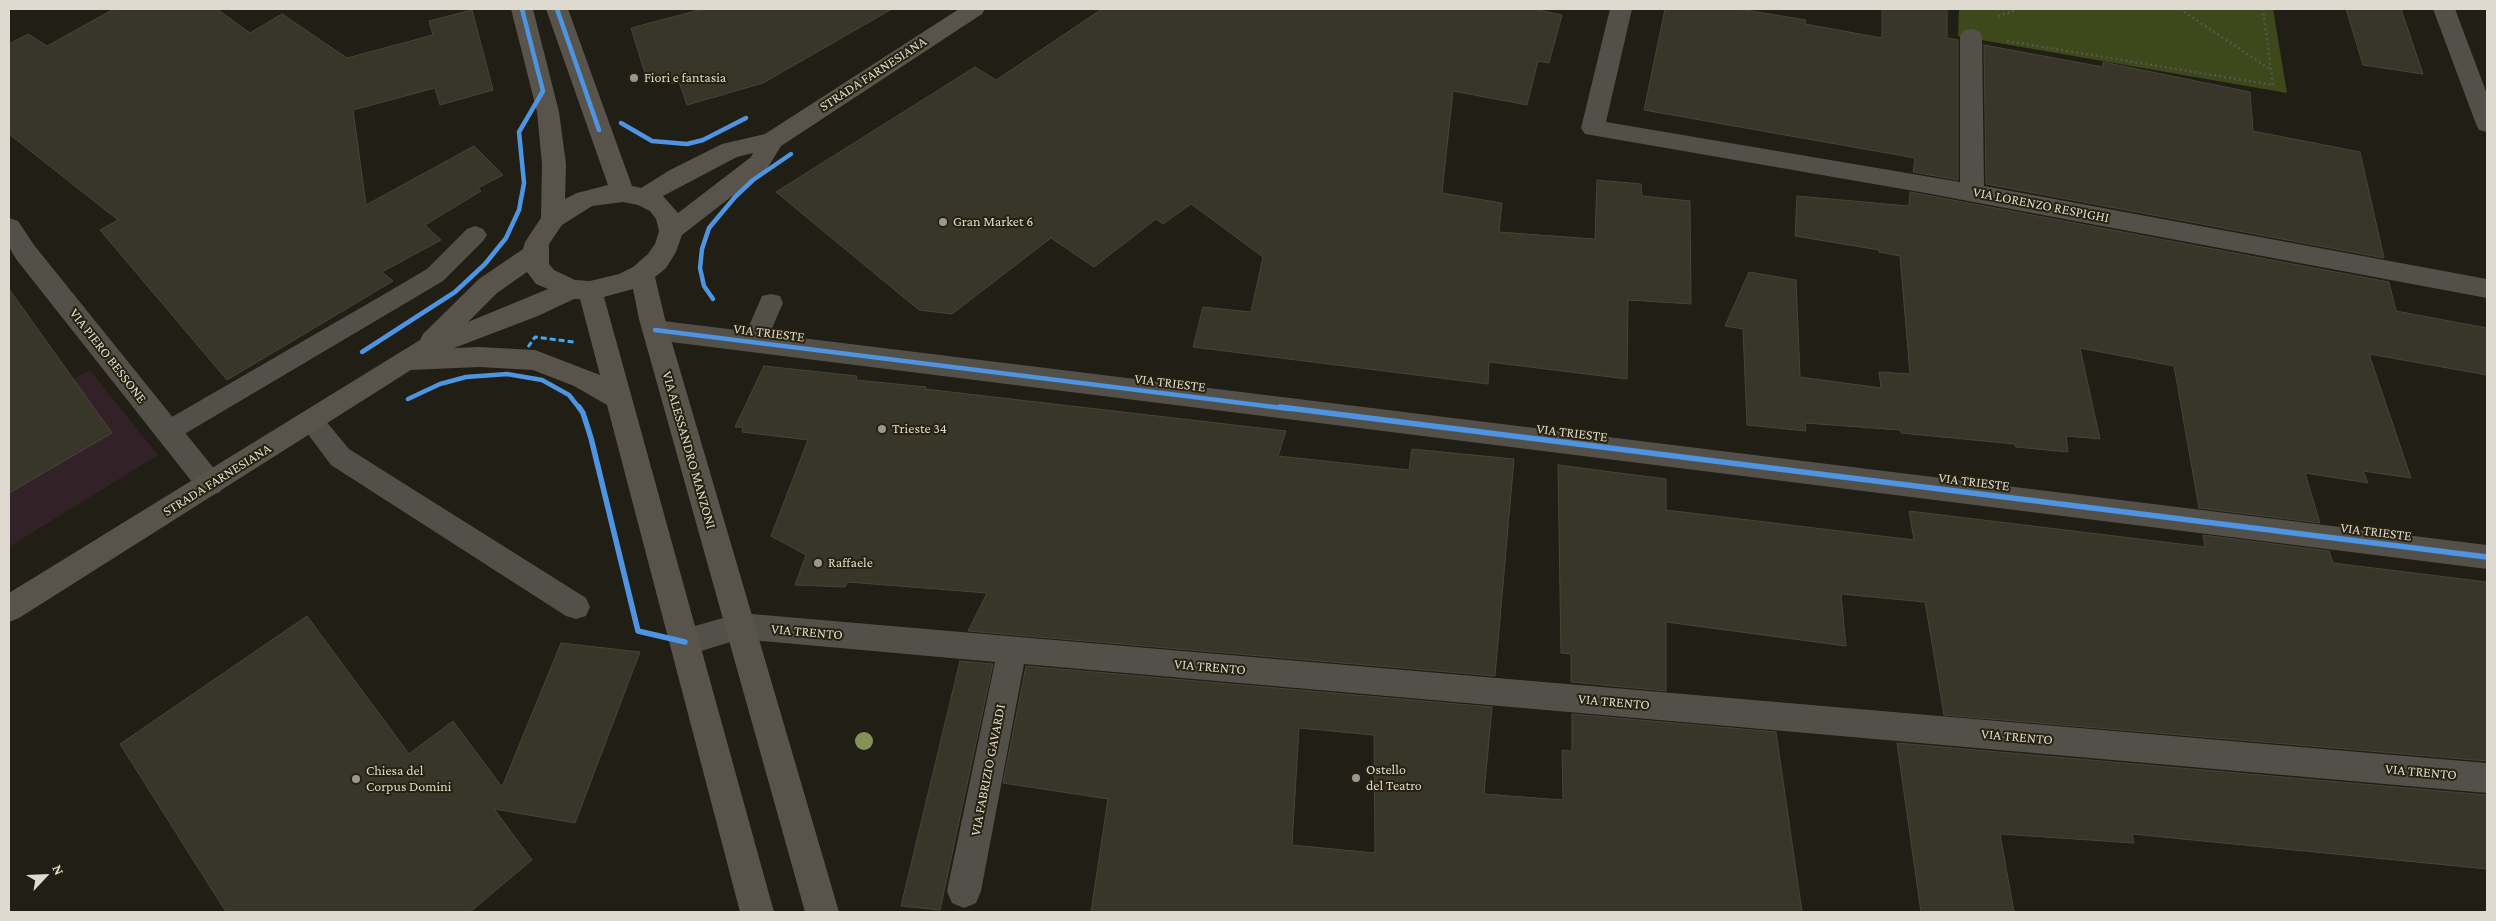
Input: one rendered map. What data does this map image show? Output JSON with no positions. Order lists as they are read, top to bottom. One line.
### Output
{"streets":{"main road":["STRADA FARNESIANA","VIA ALESSANDRO MANZONI"],"street":["VIA LORENZO RESPIGHI","VIA TRIESTE","VIA PIERO BESSONE","VIA TRENTO","VIA FABRIZIO GAVARDI"]},"crossings":[["STRADA FARNESIANA","VIA PIERO BESSONE"],["STRADA FARNESIANA","VIA ALESSANDRO MANZONI"],["VIA TRIESTE","VIA ALESSANDRO MANZONI"],["VIA ALESSANDRO MANZONI","VIA TRENTO"],["VIA TRENTO","VIA FABRIZIO GAVARDI"]],"places":["Fiori e fantasia","Gran Market 6","Trieste 34","Raffaele","Ostello del Teatro","Chiesa del Corpus Domini"],"north":"top right"}
